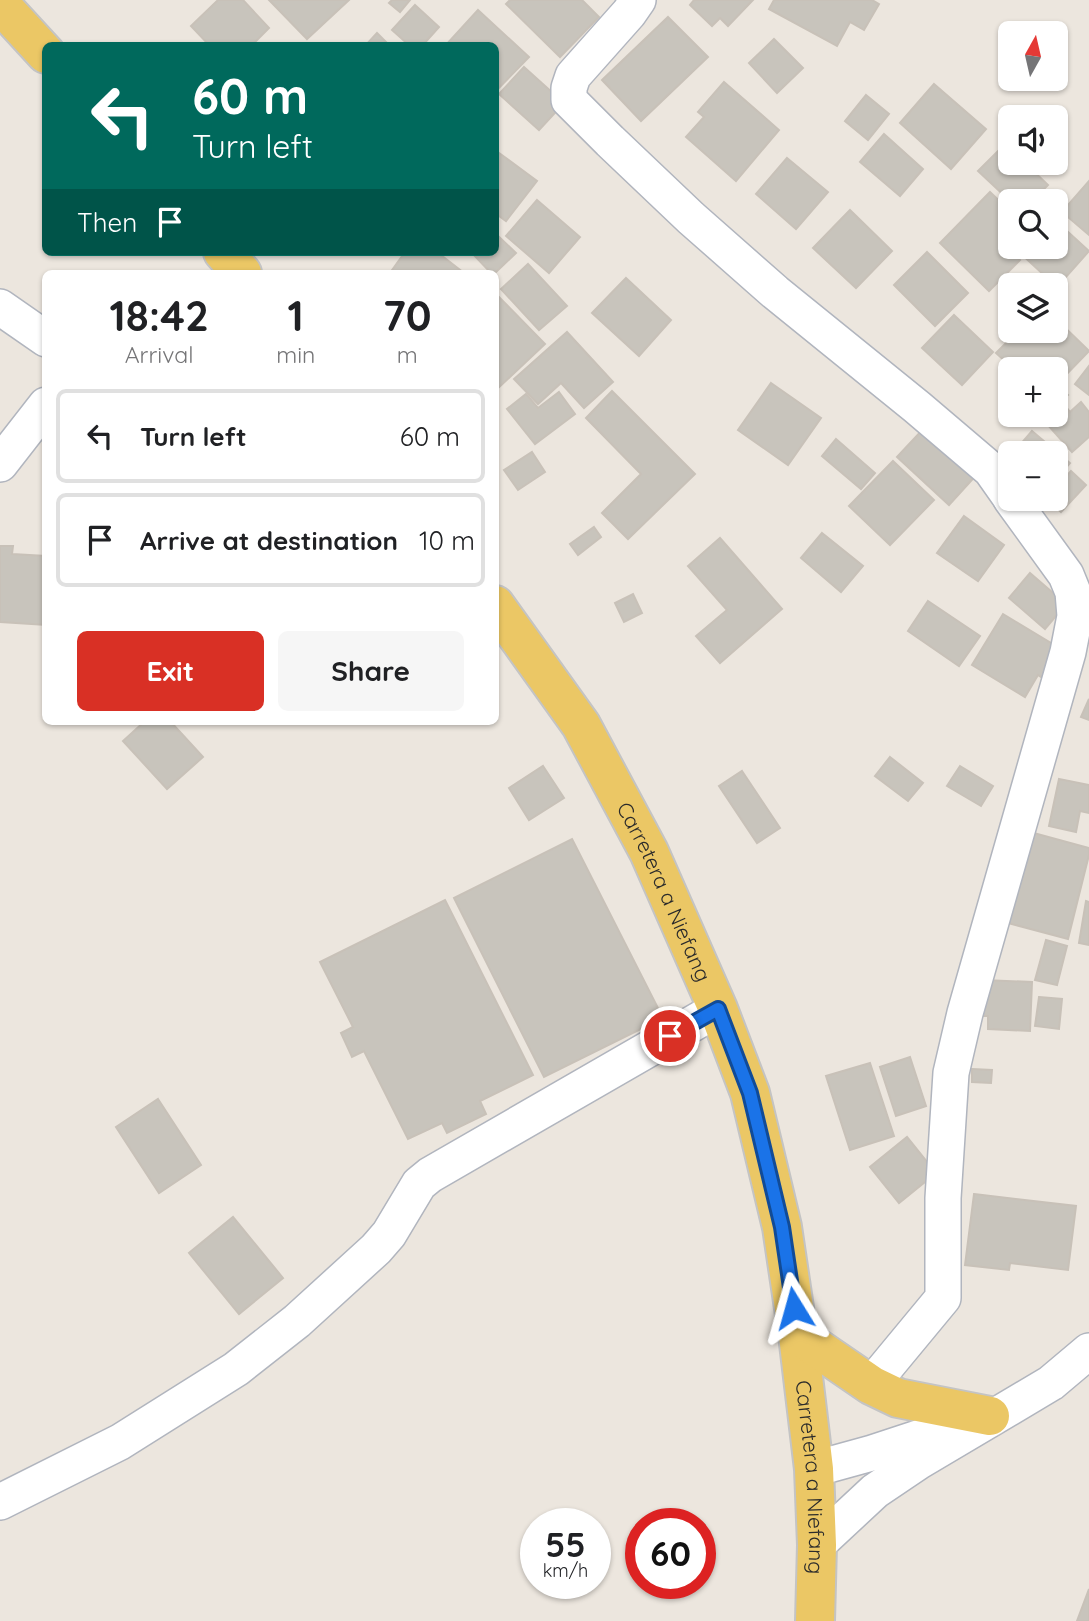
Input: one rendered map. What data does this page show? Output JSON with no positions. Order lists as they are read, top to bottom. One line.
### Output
{"streets":{"main road":["Carretera a Niefang"]},"north":"top","page":{"map_buttons":["+","−"],"turn":["60 m","Turn left"],"then":"Then","eta":["18:42","Arrival","1","min","70","m"],"list":[{"name":"Turn left","value":"60 m"},{"name":"Arrive at destination","value":"10 m"}],"buttons":["Exit","Share"],"speed":"55 km/h","limit":"60"}}
